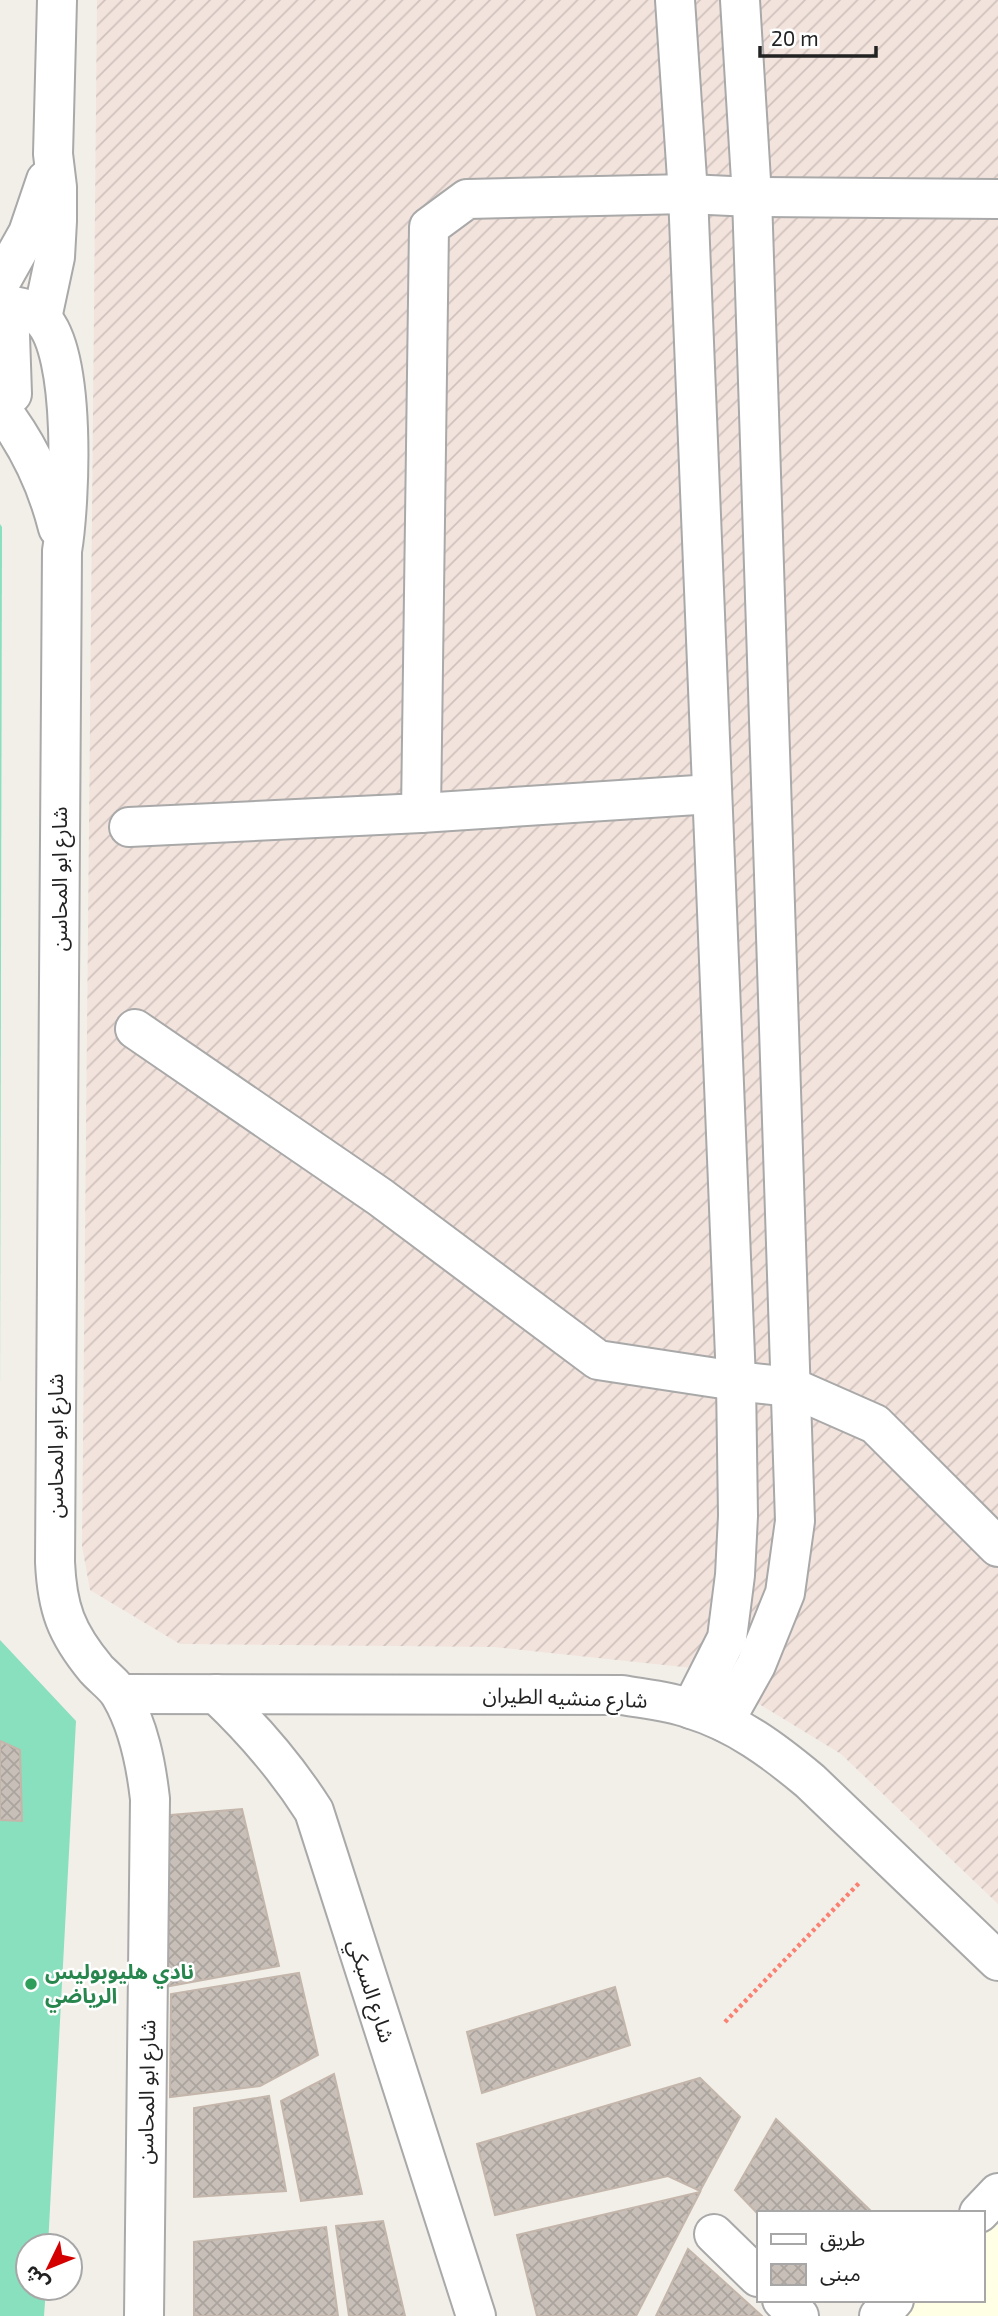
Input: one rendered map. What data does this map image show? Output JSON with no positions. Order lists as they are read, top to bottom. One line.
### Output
{"streets":{"street":["شارع ابو المحاسن","شارع منشيه الطيران","شارع السبكي"]},"crossings":[["شارع ابو المحاسن","شارع منشيه الطيران"],["شارع منشيه الطيران","شارع السبكي"]],"places":["نادي هليوبوليس الرياضي"],"legend":["طريق","مبنى"],"scale_bar":"20 m","north":"bottom left"}
